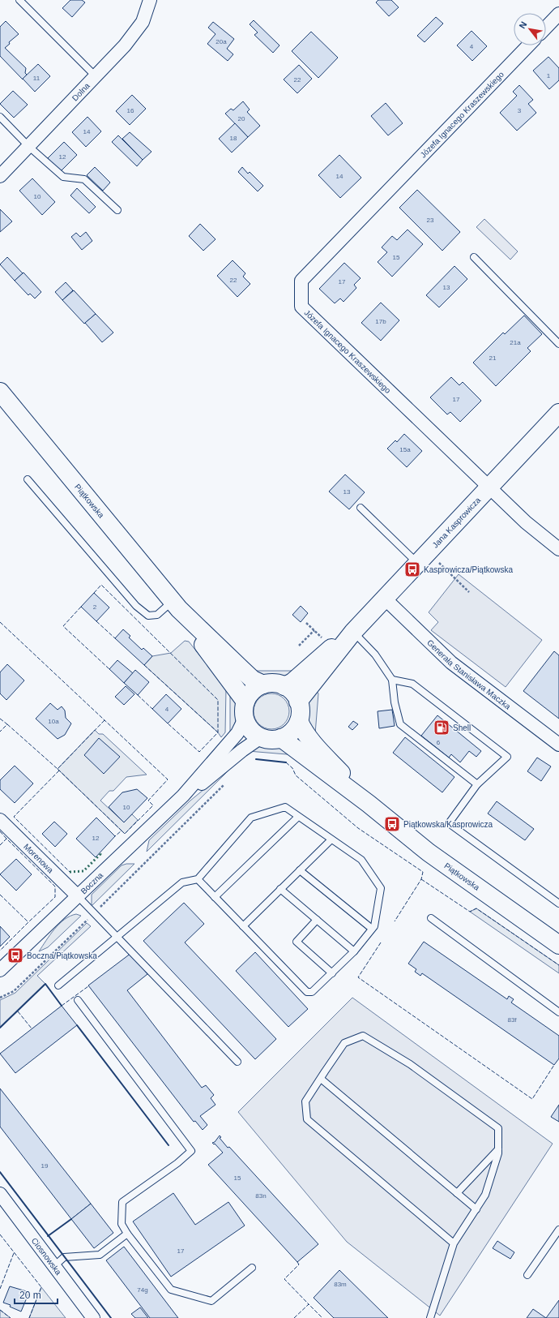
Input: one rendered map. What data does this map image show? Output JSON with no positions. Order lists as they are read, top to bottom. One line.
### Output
{"streets":{"main road":["Piątkowska","Jana Kasprowicza"],"street":["Dolna","Józefa Ignacego Kraszewskiego","Generała Stanisława Maczka","Morenowa","Boczna","Ciosnowska"]},"crossings":[["Józefa Ignacego Kraszewskiego","Jana Kasprowicza"],["Piątkowska","Jana Kasprowicza"],["Piątkowska","Boczna"],["Jana Kasprowicza","Generała Stanisława Maczka"],["Jana Kasprowicza","Boczna"],["Morenowa","Boczna"]],"places":{"bus stop":["Kasprowicza/Piątkowska","Piątkowska/Kasprowicza","Boczna/Piątkowska"],"fuel station":["Shell"]},"house_numbers":["20a","4","1","11","22","16","3","20","14","18","12","14","10","23","15","22","17","13","17b","21a","21","17","15a","13","2","4","10a","6","10","12","83f","19","15","83n","17","83m","74g"],"scale_bar":"20 m","north":"top left"}
